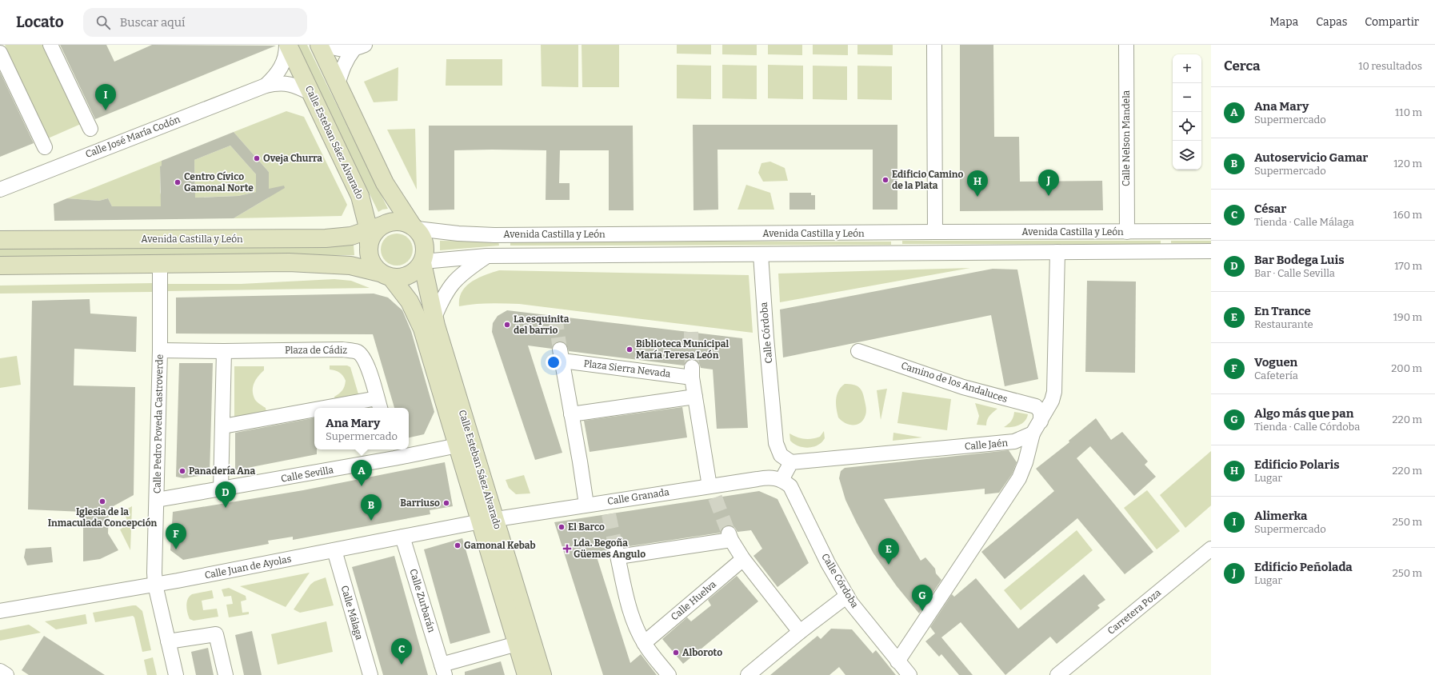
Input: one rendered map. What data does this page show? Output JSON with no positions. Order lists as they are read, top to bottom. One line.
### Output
{"streets":{"main road":["Calle Esteban Sáez Alvarado","Avenida Castilla y León"],"street":["Calle José María Codón","Calle Nelson Mandela","Calle Córdoba","Plaza de Cádiz","Plaza Sierra Nevada","Camino de los Andaluces","Calle Pedro Poveda Castroverde","Calle Jaén","Calle Sevilla","Calle Granada","Calle Juan de Ayolas","Calle Zurbarán","Calle Huelva","Carretera Poza","Calle Málaga"]},"crossings":[["Calle José María Codón","Calle Esteban Sáez Alvarado"],["Calle Nelson Mandela","Avenida Castilla y León"],["Calle Esteban Sáez Alvarado","Avenida Castilla y León"],["Calle Esteban Sáez Alvarado","Calle Sevilla"],["Calle Esteban Sáez Alvarado","Calle Granada"],["Calle Esteban Sáez Alvarado","Calle Juan de Ayolas"],["Calle Esteban Sáez Alvarado","Calle Zurbarán"],["Avenida Castilla y León","Calle Córdoba"],["Calle Córdoba","Calle Jaén"],["Calle Córdoba","Calle Granada"],["Plaza de Cádiz","Calle Pedro Poveda Castroverde"],["Plaza Sierra Nevada","Calle Granada"],["Calle Pedro Poveda Castroverde","Calle Sevilla"],["Calle Pedro Poveda Castroverde","Calle Juan de Ayolas"],["Calle Granada","Calle Juan de Ayolas"],["Calle Juan de Ayolas","Calle Zurbarán"],["Calle Juan de Ayolas","Calle Málaga"]],"places":{"other":["Oveja Churra","Edificio Camino de la Plata","Centro Cívico Gamonal Norte","La esquinita del barrio","Biblioteca Municipal María Teresa León","Panadería Ana","Iglesia de la Inmaculada Concepción","Barriuso","El Barco","Gamonal Kebab","Alboroto"],"health":["Lda. Begoña Güemes Angulo"]},"page":{"header":"Locato","search":"Buscar aquí","nav":["Mapa","Capas","Compartir"],"heading":["Cerca","10 resultados"],"map_buttons":["+","−"],"pins":["I","J","H","A","D","B","F","E","G","C"],"list":[{"mark":"A","name":"Ana Mary","note":"Supermercado","value":"110 m"},{"mark":"B","name":"Autoservicio Gamar","note":"Supermercado","value":"120 m"},{"mark":"C","name":"César","note":"Tienda · Calle Málaga","value":"160 m"},{"mark":"D","name":"Bar Bodega Luis","note":"Bar · Calle Sevilla","value":"170 m"},{"mark":"E","name":"En Trance","note":"Restaurante","value":"190 m"},{"mark":"F","name":"Voguen","note":"Cafetería","value":"200 m"},{"mark":"G","name":"Algo más que pan","note":"Tienda · Calle Córdoba","value":"220 m"},{"mark":"H","name":"Edificio Polaris","note":"Lugar","value":"220 m"},{"mark":"I","name":"Alimerka","note":"Supermercado","value":"250 m"},{"mark":"J","name":"Edificio Peñolada","note":"Lugar","value":"250 m"}],"popup":["Ana Mary","Supermercado"]}}
